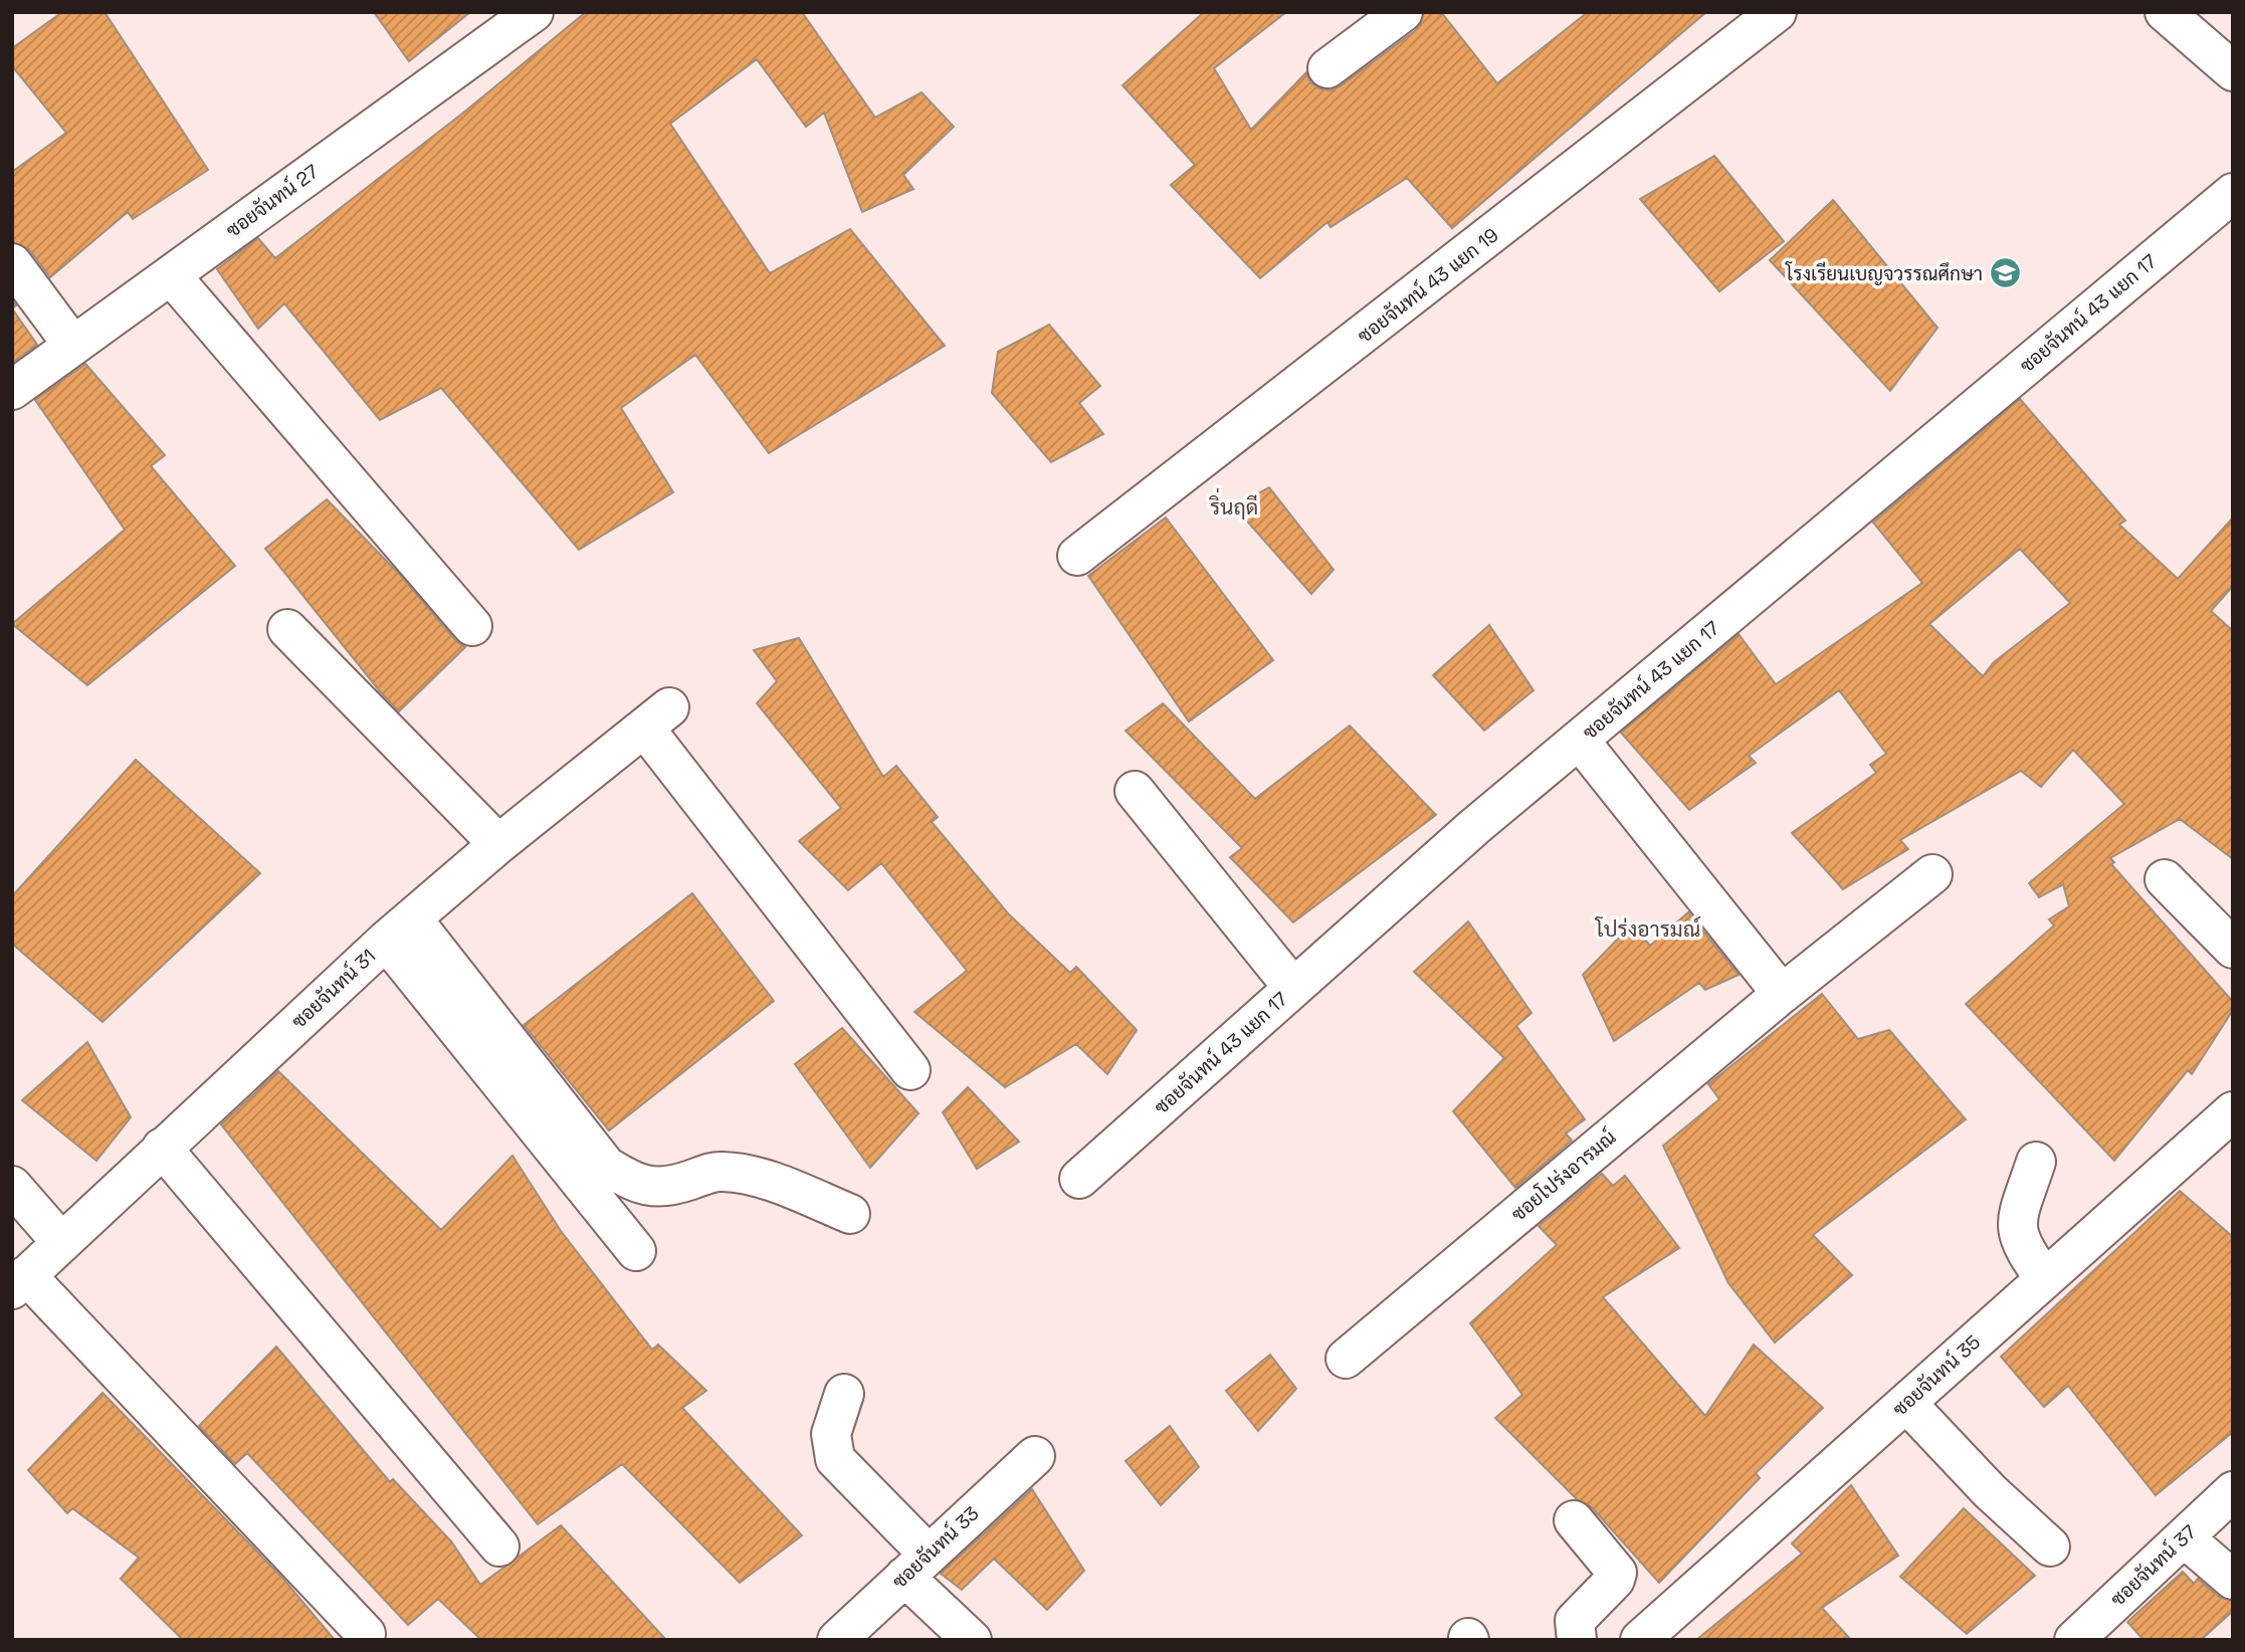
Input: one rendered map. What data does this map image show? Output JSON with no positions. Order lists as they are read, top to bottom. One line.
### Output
{"streets":{"street":["ซอยจันทน์ 27","ซอยจันทน์ 43 แยก 19","ซอยจันทน์ 43 แยก 17","ซอยจันทน์ 31","ซอยโปร่งอารมณ์","ซอยจันทน์ 35","ซอยจันทน์ 33","ซอยจันทน์ 37"]},"districts":["ริ่นฤดี","โปร่งอารมณ์"],"places":{"school or university":["โรงเรียนเบญจวรรณศึกษา"]}}
